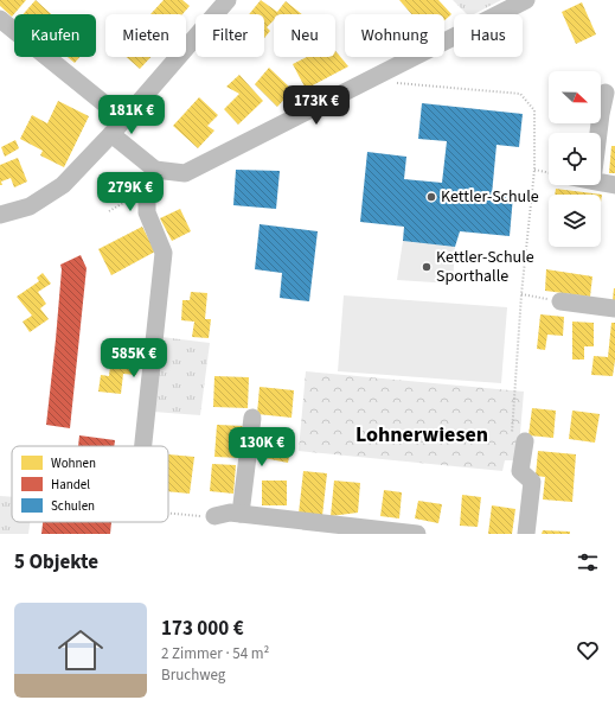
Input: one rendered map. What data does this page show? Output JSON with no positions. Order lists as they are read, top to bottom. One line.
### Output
{"districts":["Lohnerwiesen"],"places":["Kettler-Schule","Kettler-Schule Sporthalle"],"legend":["Wohnen","Handel","Schulen"],"north":"right","page":{"chip":["Kaufen","Mieten","Filter","Neu","Wohnung","Haus"],"price":["173K €","181K €","279K €","585K €","130K €"],"heading":"5 Objekte","list":[{"name":"173 000 €","note":"2 Zimmer · 54 m² · Bruchweg"}]}}
